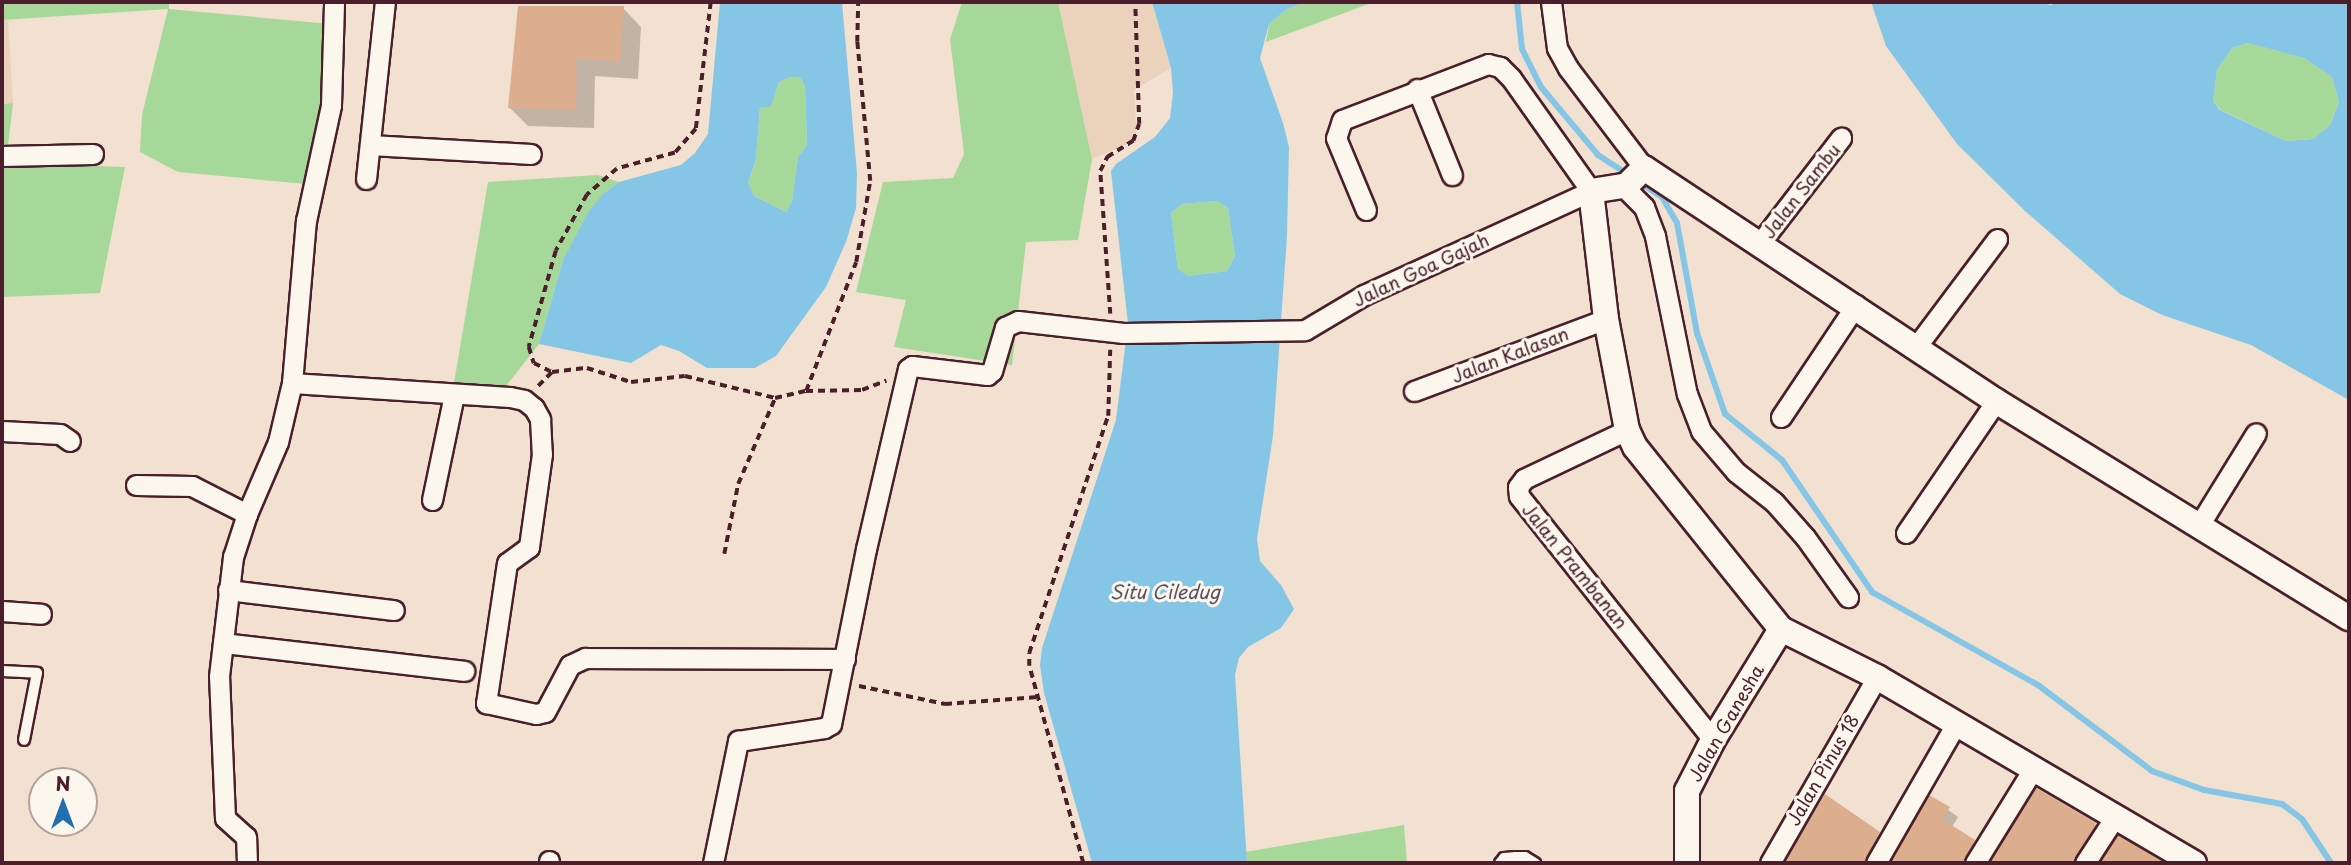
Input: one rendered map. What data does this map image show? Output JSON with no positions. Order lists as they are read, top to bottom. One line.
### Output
{"streets":{"street":["Jalan Sambu","Jalan Goa Gajah","Jalan Kalasan","Jalan Prambanan","Jalan Ganesha","Jalan Pinus 18"]},"crossings":[["Jalan Prambanan","Jalan Ganesha"]],"water":["Situ Ciledug"],"north":"top"}
